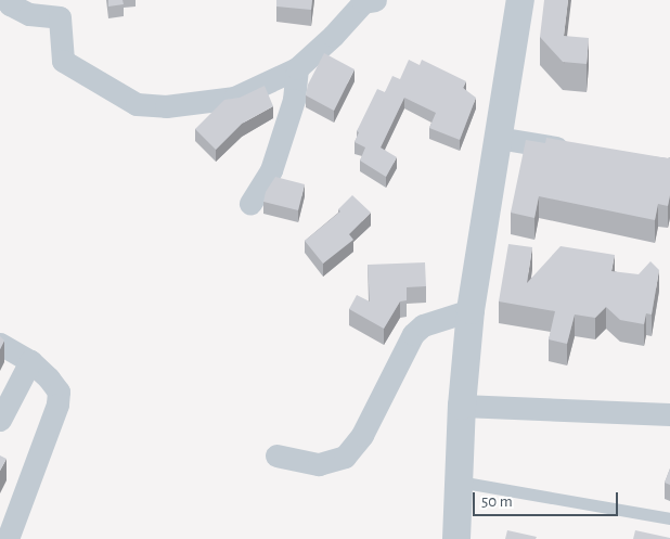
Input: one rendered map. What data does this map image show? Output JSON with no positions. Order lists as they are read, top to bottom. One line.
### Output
{"scale_bar":"50 m"}
